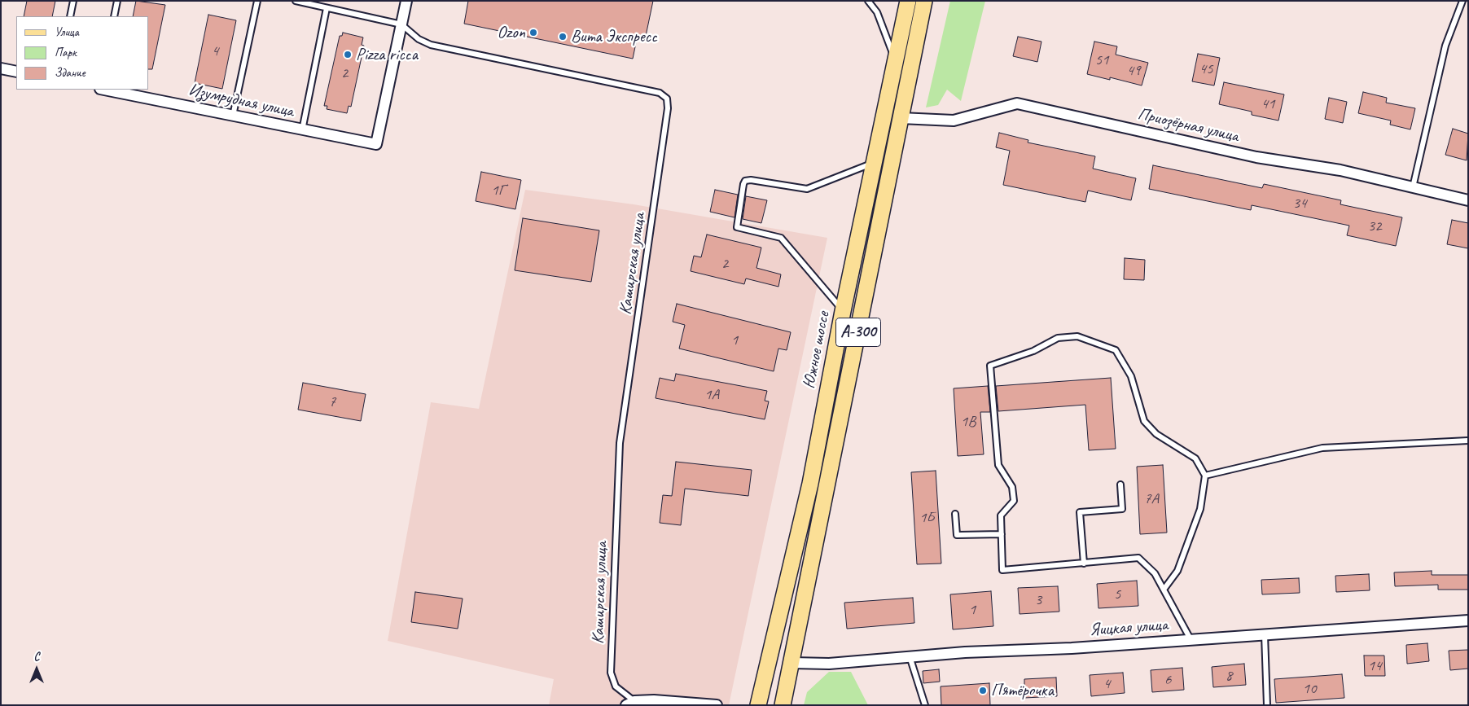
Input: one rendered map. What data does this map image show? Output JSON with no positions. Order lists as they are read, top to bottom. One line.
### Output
{"streets":{"main road":["А-300","Южное шоссе"],"street":["Изумрудная улица","Приозёрная улица","Яицкая улица"],"lane":["Каширская улица"]},"crossings":[["Изумрудная улица","Каширская улица"],["Приозёрная улица","А-300"],["А-300","Яицкая улица"]],"places":["Ozon","Вита Экспресс","Pizza ricca","Пятёрочка"],"house_numbers":["4","51","45","49","2","41","1Г","34","32","2","1","1А","7","1В","7А","1Б","5","3","1","14","8","6","4","10"],"legend":["Улица","Парк","Здание"],"north":"top"}
